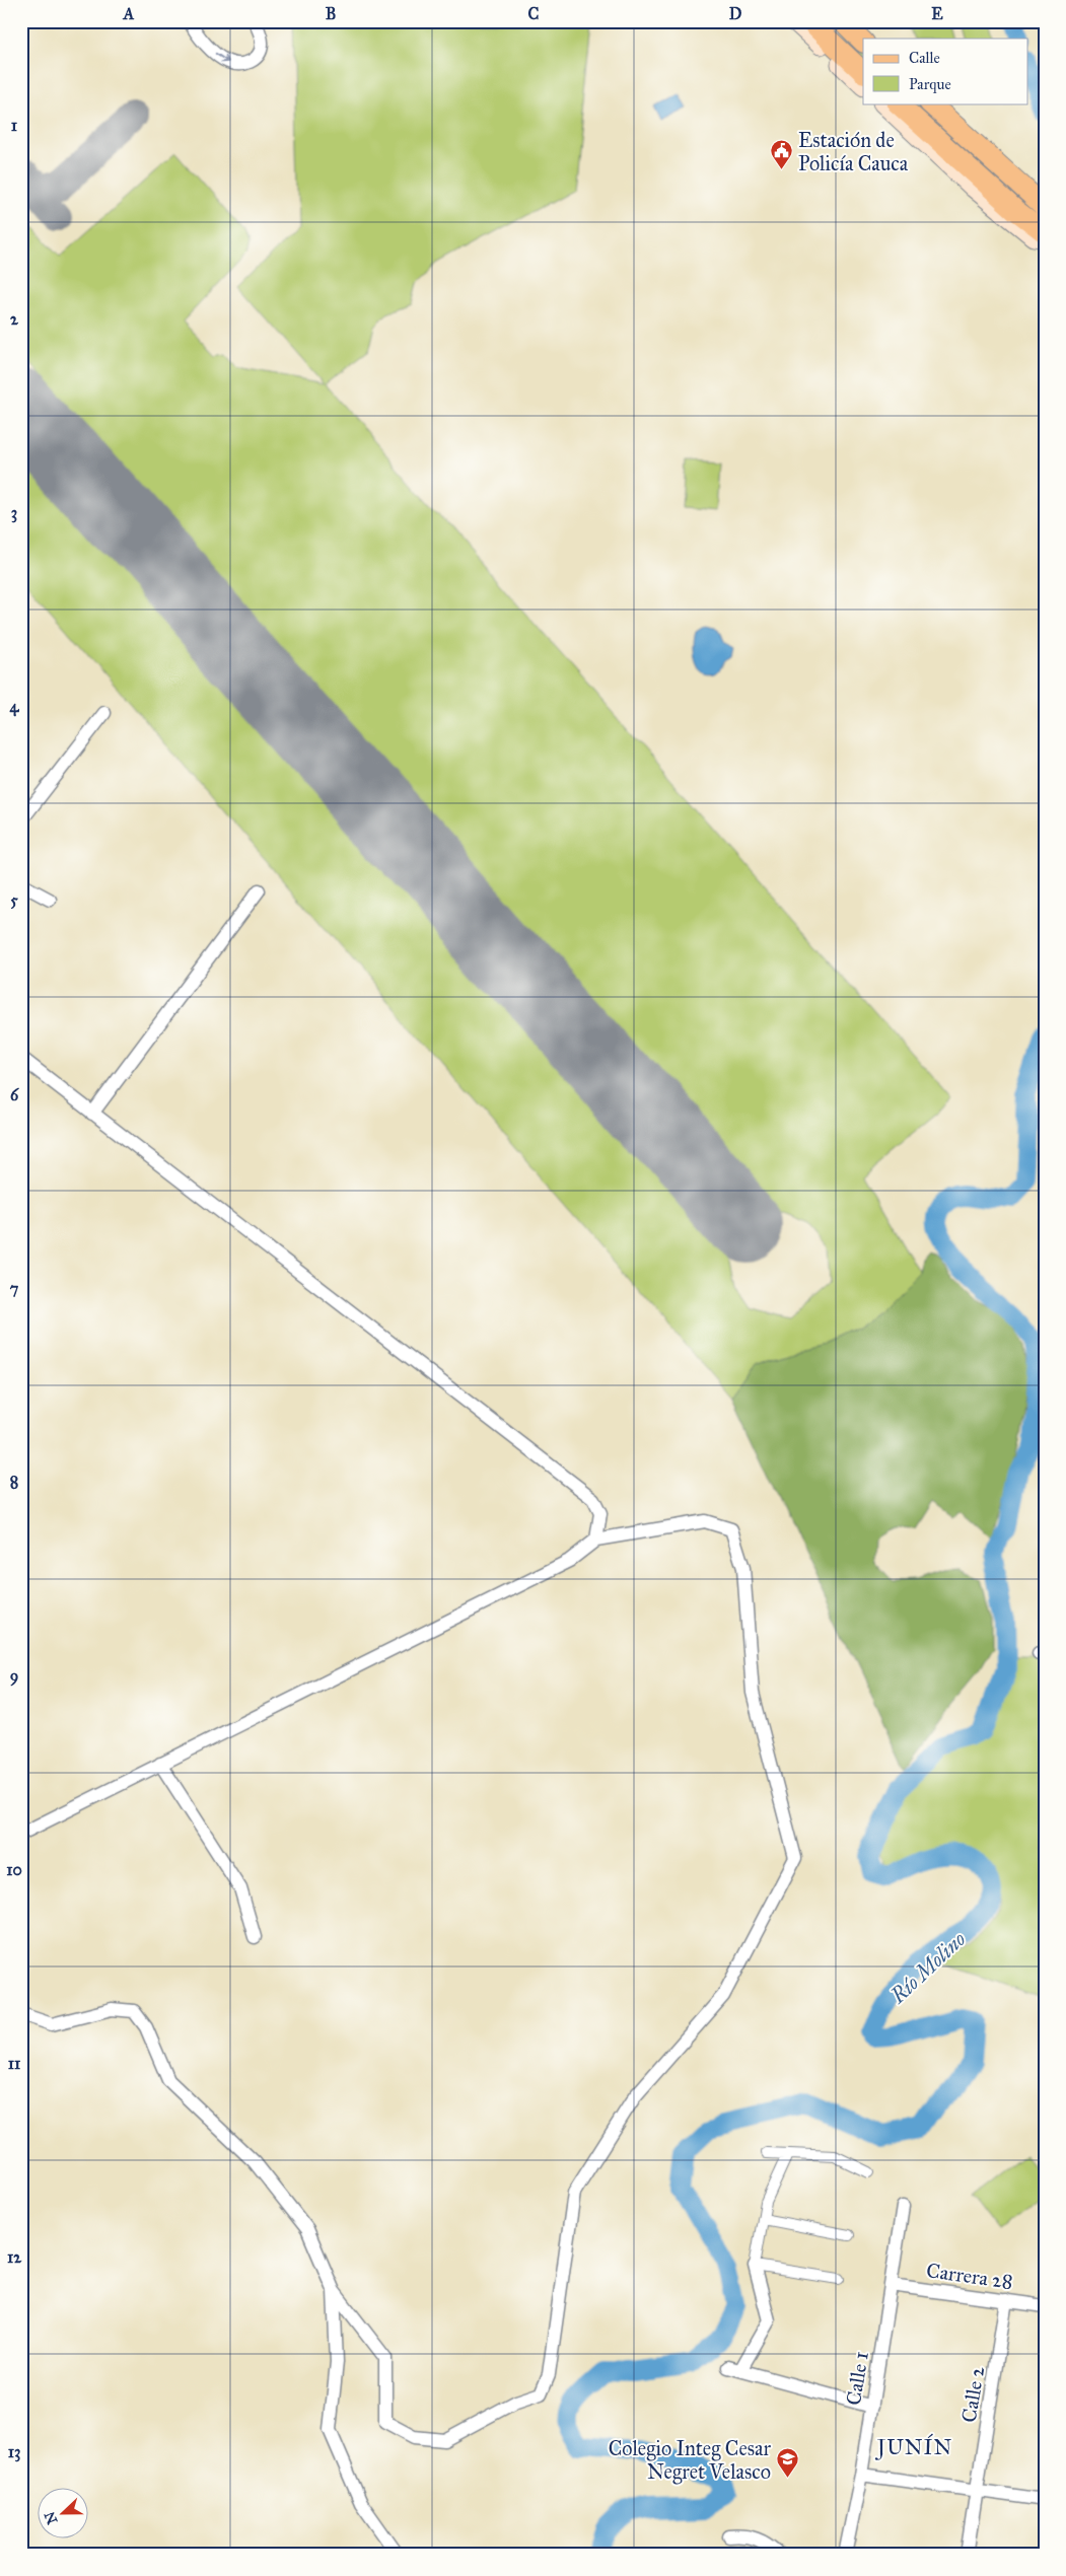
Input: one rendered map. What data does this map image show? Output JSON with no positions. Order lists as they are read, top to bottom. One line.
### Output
{"streets":{"street":["Carrera 28","Calle 1","Calle 2"]},"crossings":[["Carrera 28","Calle 1"],["Carrera 28","Calle 2"]],"districts":["JUNÍN"],"water":["Río Molino"],"places":{"public building":["Estación de Policía Cauca"],"school or university":["Colegio Integ Cesar Negret Velasco"]},"legend":["Calle","Parque"],"north":"left","grid":{"columns":["A","B","C","D","E"],"rows":["1","2","3","4","5","6","7","8","9","10","11","12","13"]}}
